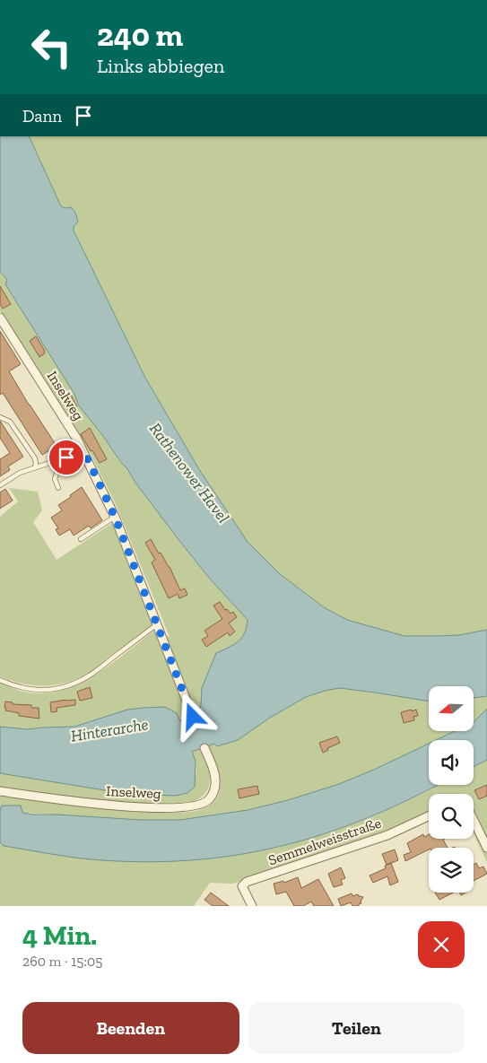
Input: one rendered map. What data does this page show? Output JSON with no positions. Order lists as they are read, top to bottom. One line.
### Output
{"streets":{"street":["Inselweg","Semmelweisstraße"]},"water":["Rathenower Havel","Hinterarche"],"north":"left","page":{"turn":["240 m","Links abbiegen"],"then":"Dann","heading":["4 Min.","260 m · 15:05"],"buttons":["Beenden","Teilen"]}}
